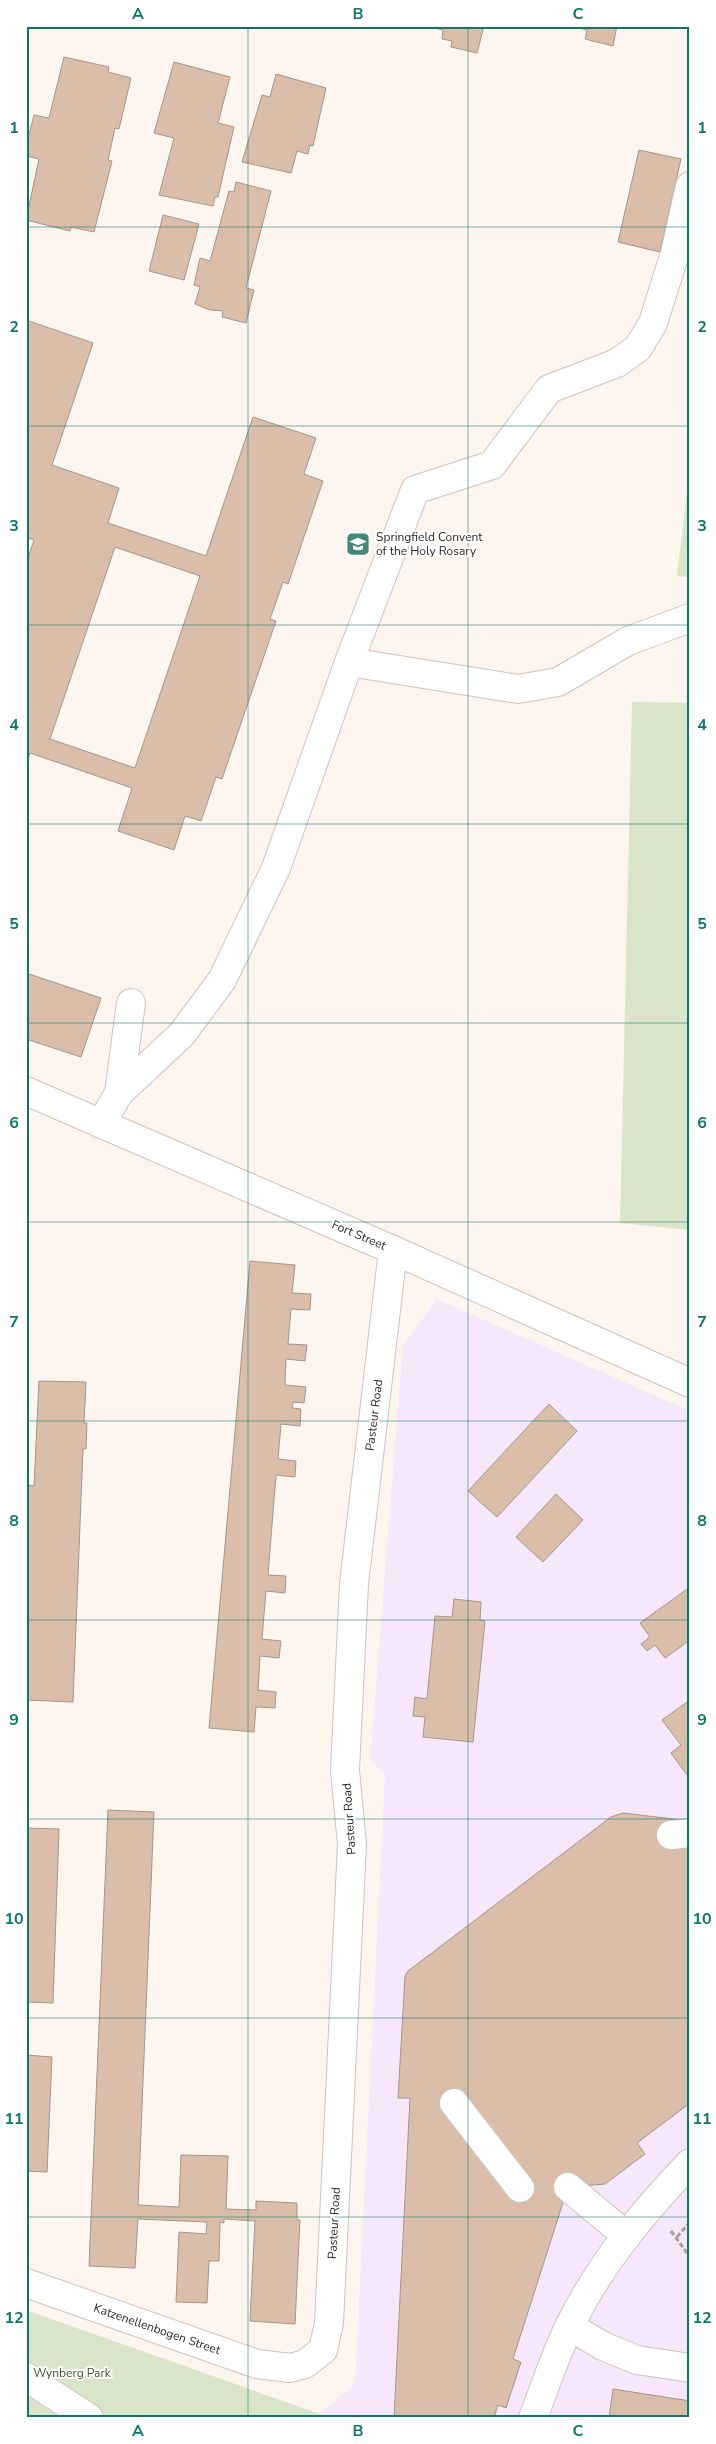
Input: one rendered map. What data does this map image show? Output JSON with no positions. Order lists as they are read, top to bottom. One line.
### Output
{"streets":{"street":["Fort Street","Pasteur Road","Katzenellenbogen Street"]},"crossings":[["Fort Street","Pasteur Road"],["Pasteur Road","Katzenellenbogen Street"]],"parks":["Wynberg Park"],"places":{"school or university":["Springfield Convent of the Holy Rosary"]},"grid":{"columns":["A","B","C"],"rows":["1","2","3","4","5","6","7","8","9","10","11","12"]}}
